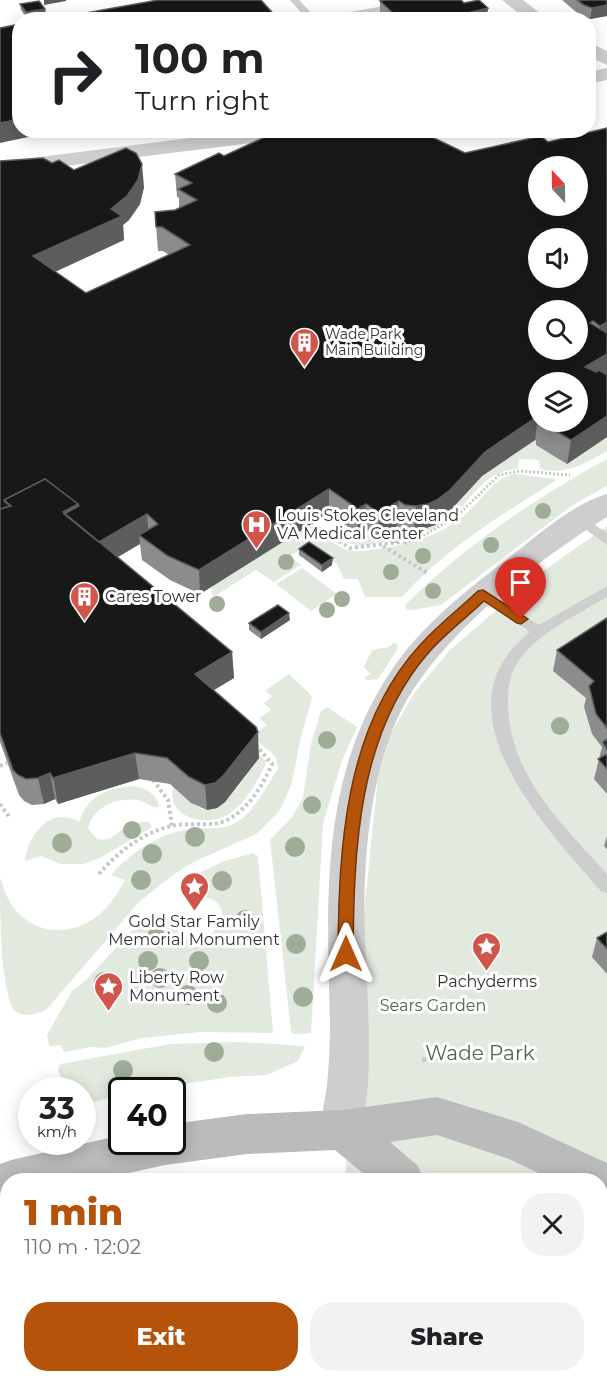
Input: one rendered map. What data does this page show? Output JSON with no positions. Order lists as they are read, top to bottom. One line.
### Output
{"parks":["Sears Garden","Wade Park"],"places":{"building":["Wade Park Main Building","Cares Tower"],"hospital":["Louis Stokes Cleveland VA Medical Center"],"place":["Gold Star Family Memorial Monument","Pachyderms","Liberty Row Monument"]},"north":"top","page":{"turn":["100 m","Turn right"],"speed":"33 km/h","limit":"40","heading":["1 min","110 m · 12:02"],"buttons":["Exit","Share"]}}
